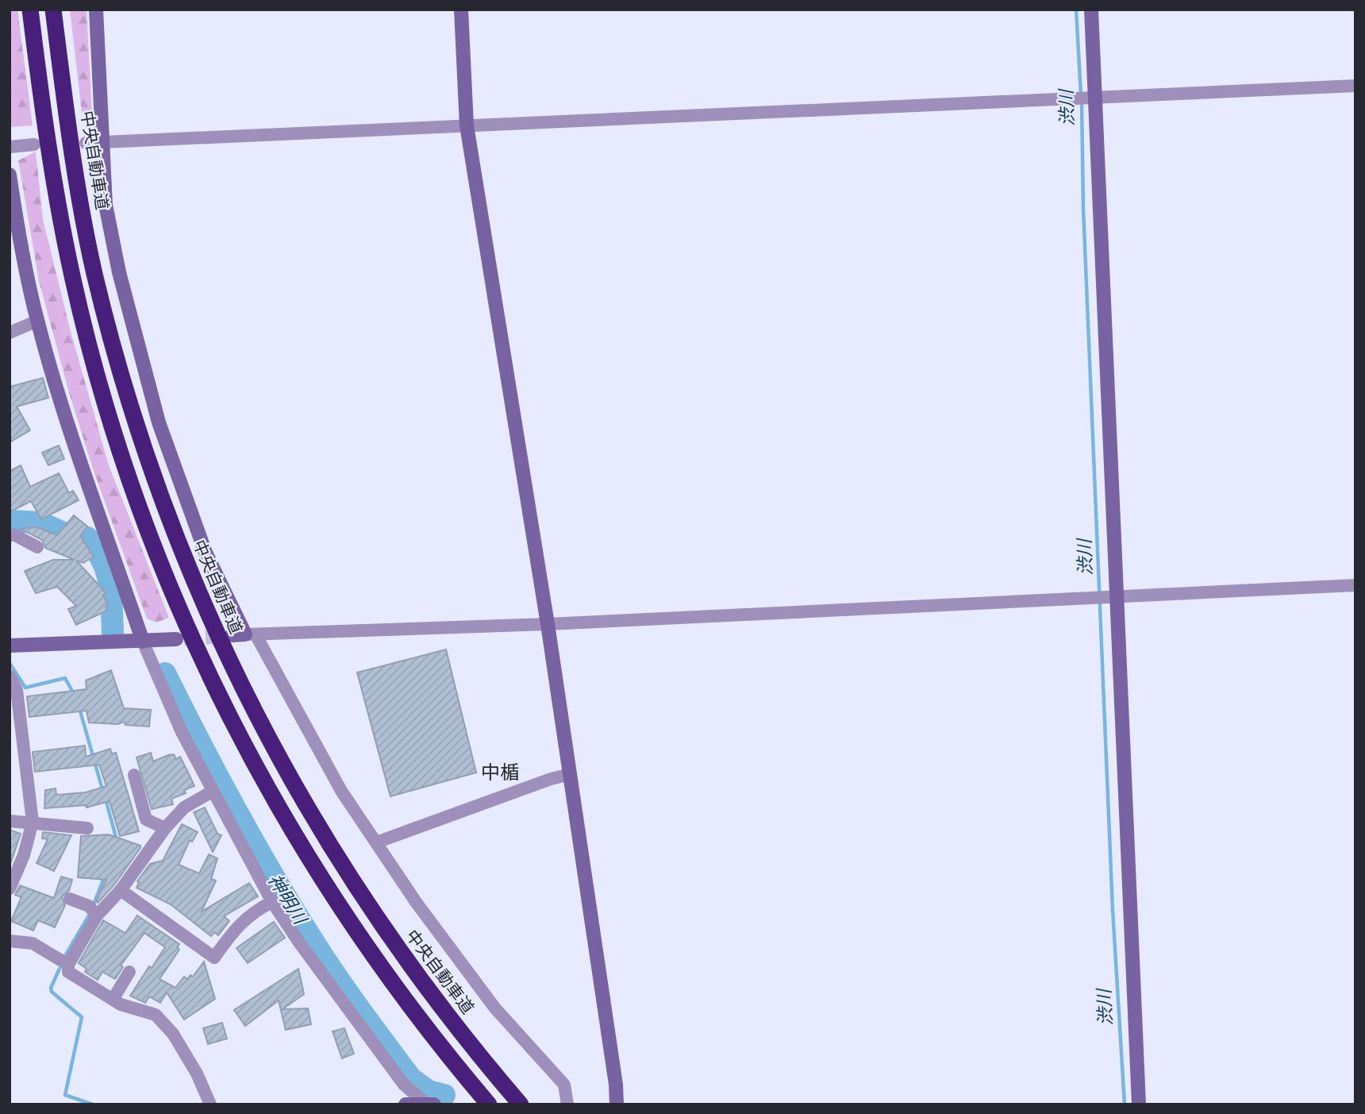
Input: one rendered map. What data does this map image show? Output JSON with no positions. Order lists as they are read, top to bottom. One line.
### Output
{"streets":{"highway":["中央自動車道"]},"districts":["中楯"],"water":["渋川","神明川"]}
